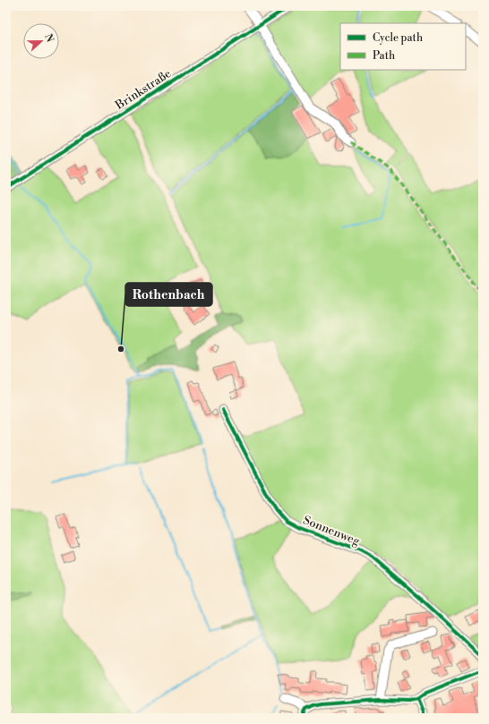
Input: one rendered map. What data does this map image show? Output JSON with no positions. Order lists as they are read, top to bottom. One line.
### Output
{"streets":{"street":["Brinkstraße","Sonnenweg"]},"places":["Rothenbach"],"legend":["Cycle path","Path"],"north":"right"}
